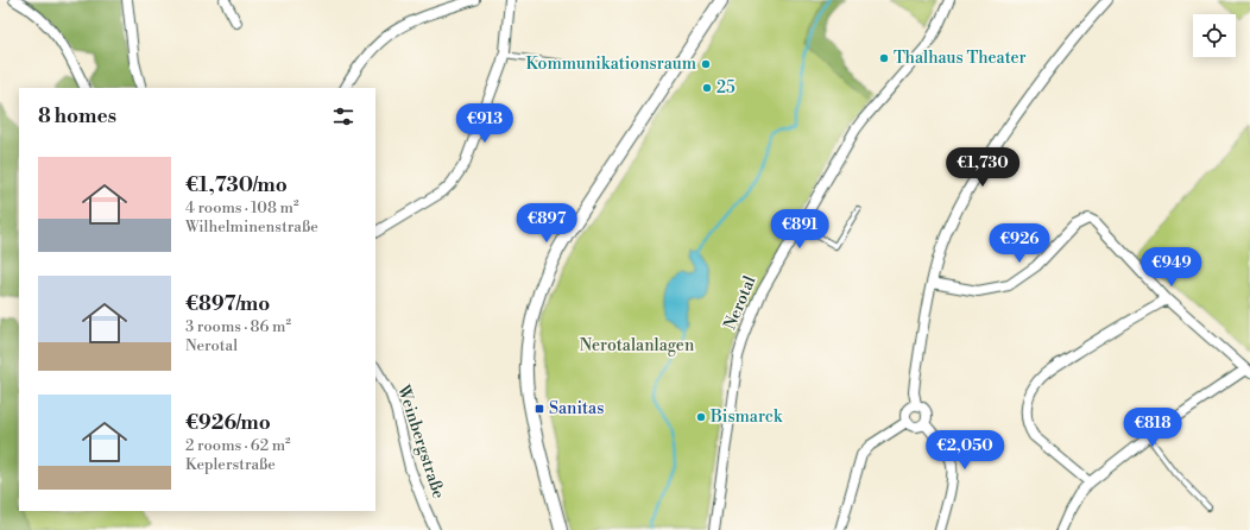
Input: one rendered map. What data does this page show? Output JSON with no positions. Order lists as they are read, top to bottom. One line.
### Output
{"streets":{"street":["Nerotal","Weinbergstraße"]},"parks":["Nerotalanlagen"],"places":{"other":["Thalhaus Theater","Kommunikationsraum","25","Bismarck"],"transit":["Sanitas"]},"page":{"heading":"8 homes","price":["€913","€1,730","€897","€891","€926","€949","€818","€2,050"],"list":[{"name":"€1,730/mo","note":"4 rooms · 108 m² · Wilhelminenstraße"},{"name":"€897/mo","note":"3 rooms · 86 m² · Nerotal"},{"name":"€926/mo","note":"2 rooms · 62 m² · Keplerstraße"}]}}
